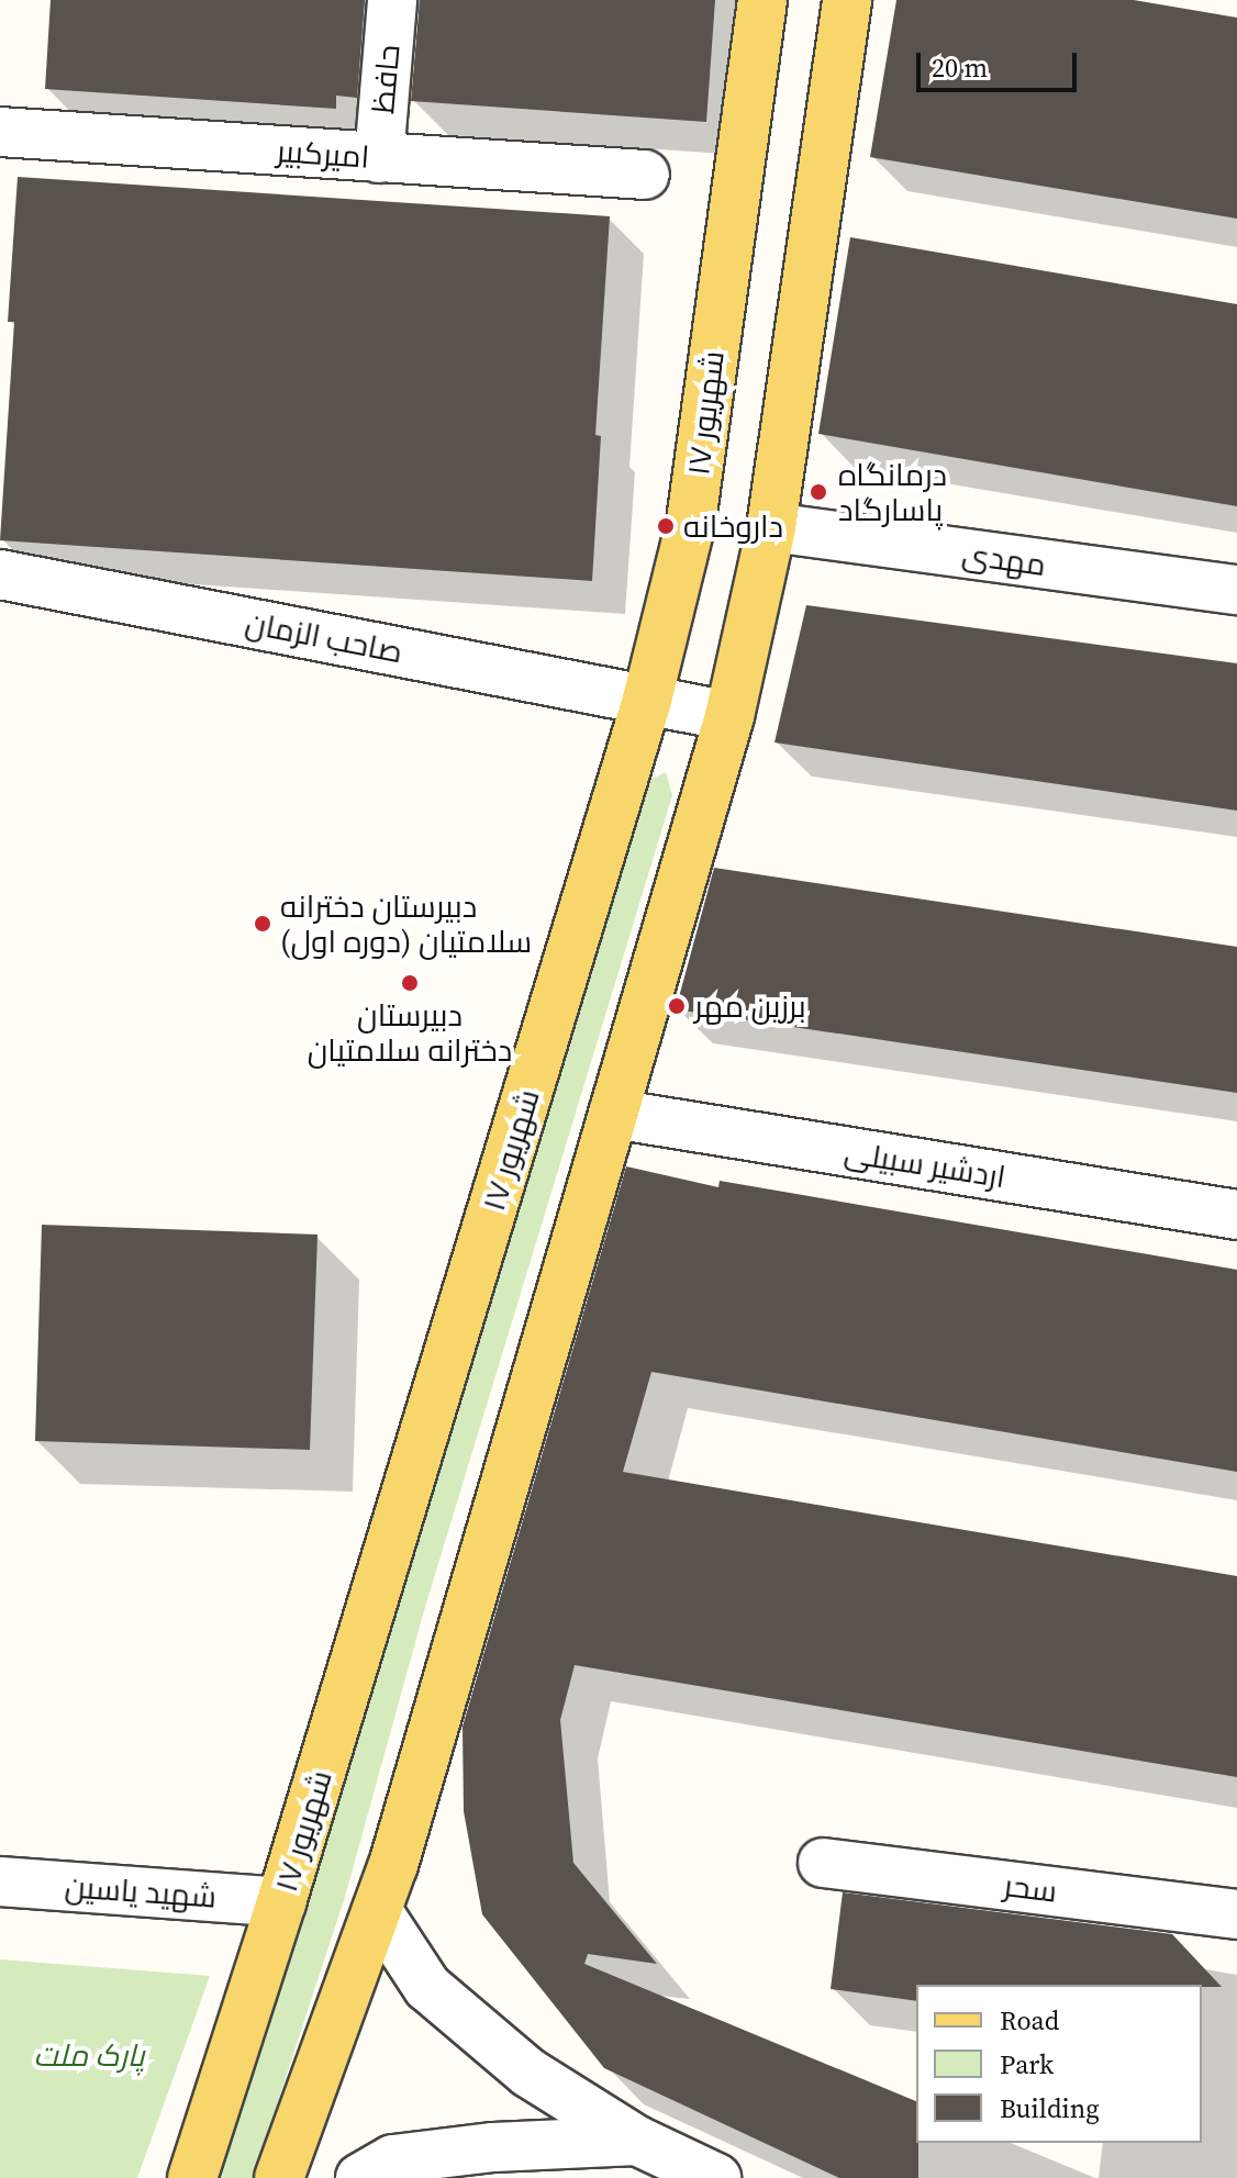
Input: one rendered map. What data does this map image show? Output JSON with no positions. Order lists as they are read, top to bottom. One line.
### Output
{"streets":{"main road":["۱۷ شهریور"],"street":["حافظ","امیرکبیر","مهدی","صاحب الزمان","اردشیر سبیلی","سحر","شهید یاسین"]},"crossings":[["حافظ","امیرکبیر"],["۱۷ شهریور","صاحب الزمان"],["۱۷ شهریور","شهید یاسین"]],"parks":["پارک ملت"],"places":["درمانگاه پاسارگاد","داروخانه","دبیرستان دخترانه سلامتیان (دوره اول)","دبیرستان دخترانه سلامتیان","برزین مهر"],"legend":["Road","Park","Building"],"scale_bar":"20 m"}
